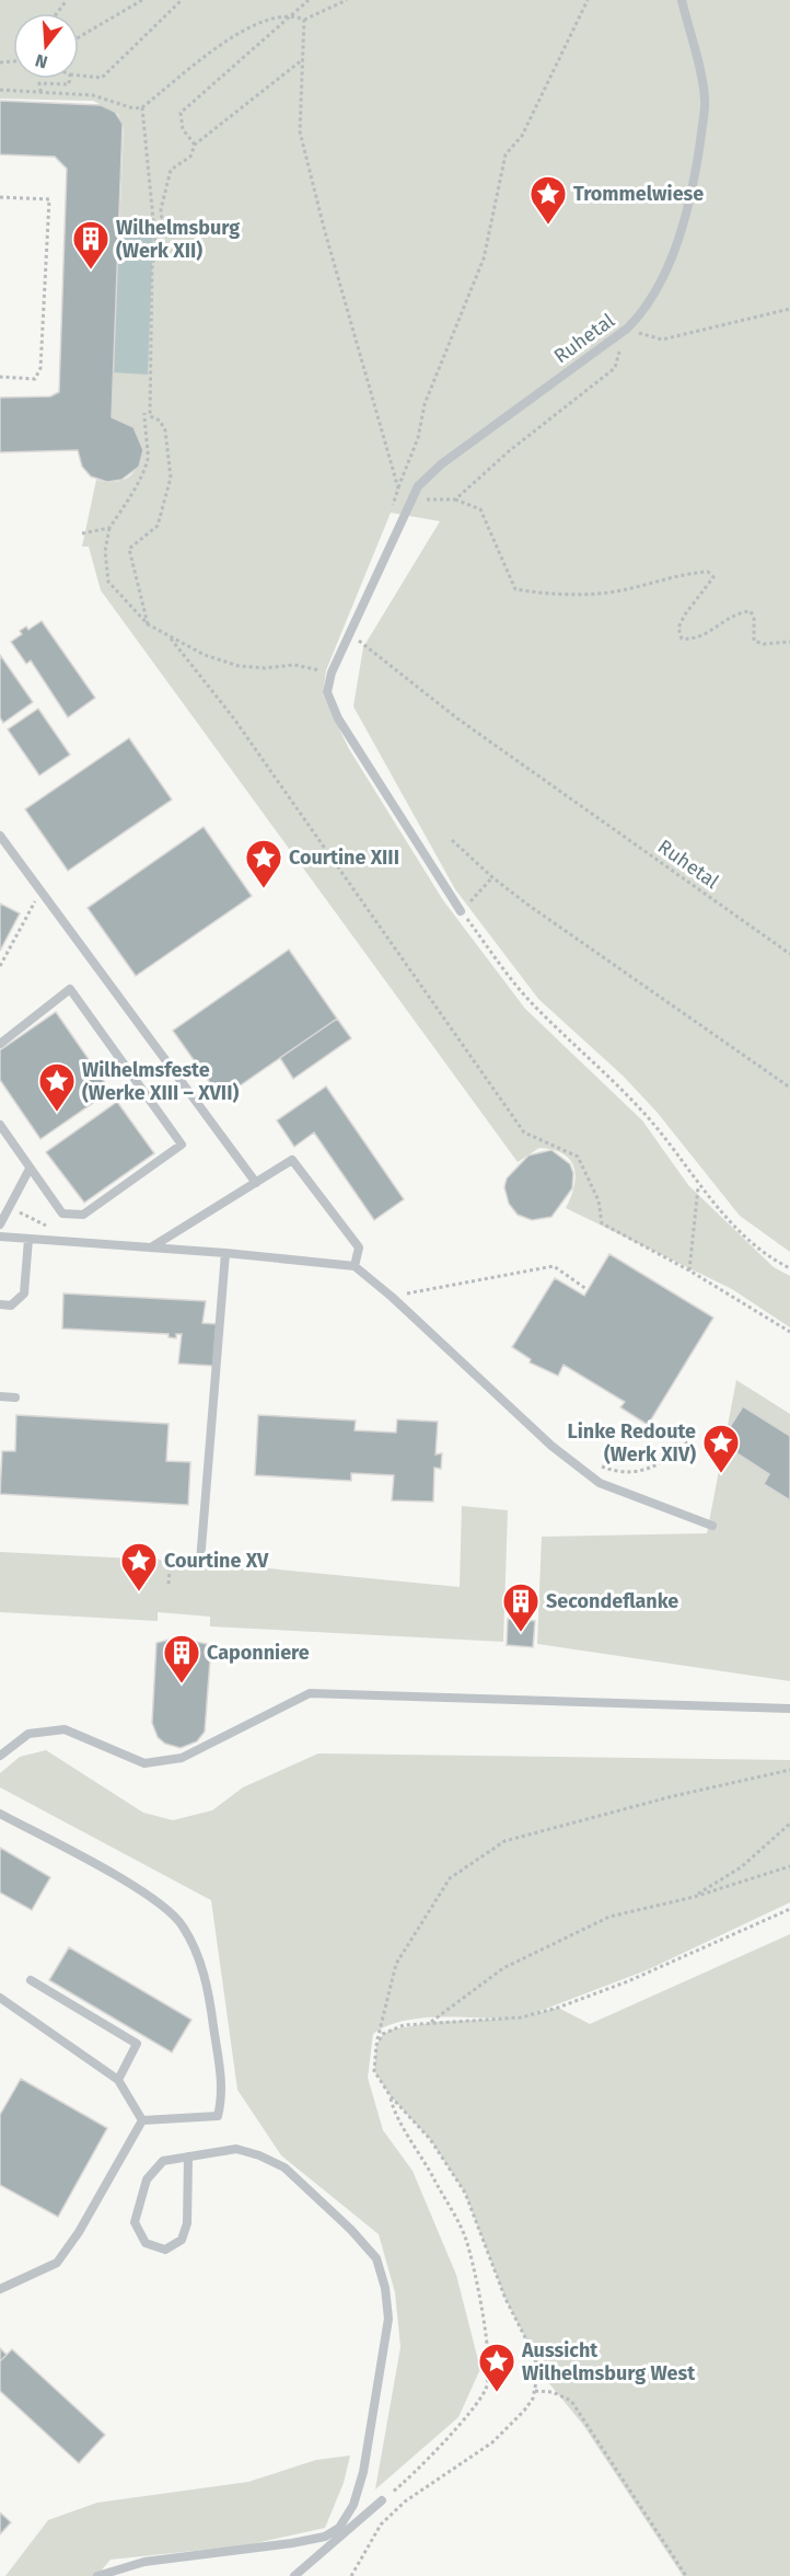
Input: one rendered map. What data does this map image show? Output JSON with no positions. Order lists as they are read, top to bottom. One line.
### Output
{"streets":{"lane":["Ruhetal"]},"places":{"place":["Trommelwiese","Courtine XIII","Wilhelmsfeste (Werke XIII – XVII)","Linke Redoute (Werk XIV)","Courtine XV","Aussicht Wilhelmsburg West"],"building":["Wilhelmsburg (Werk XII)","Secondeflanke","Caponniere"]},"north":"bottom"}
